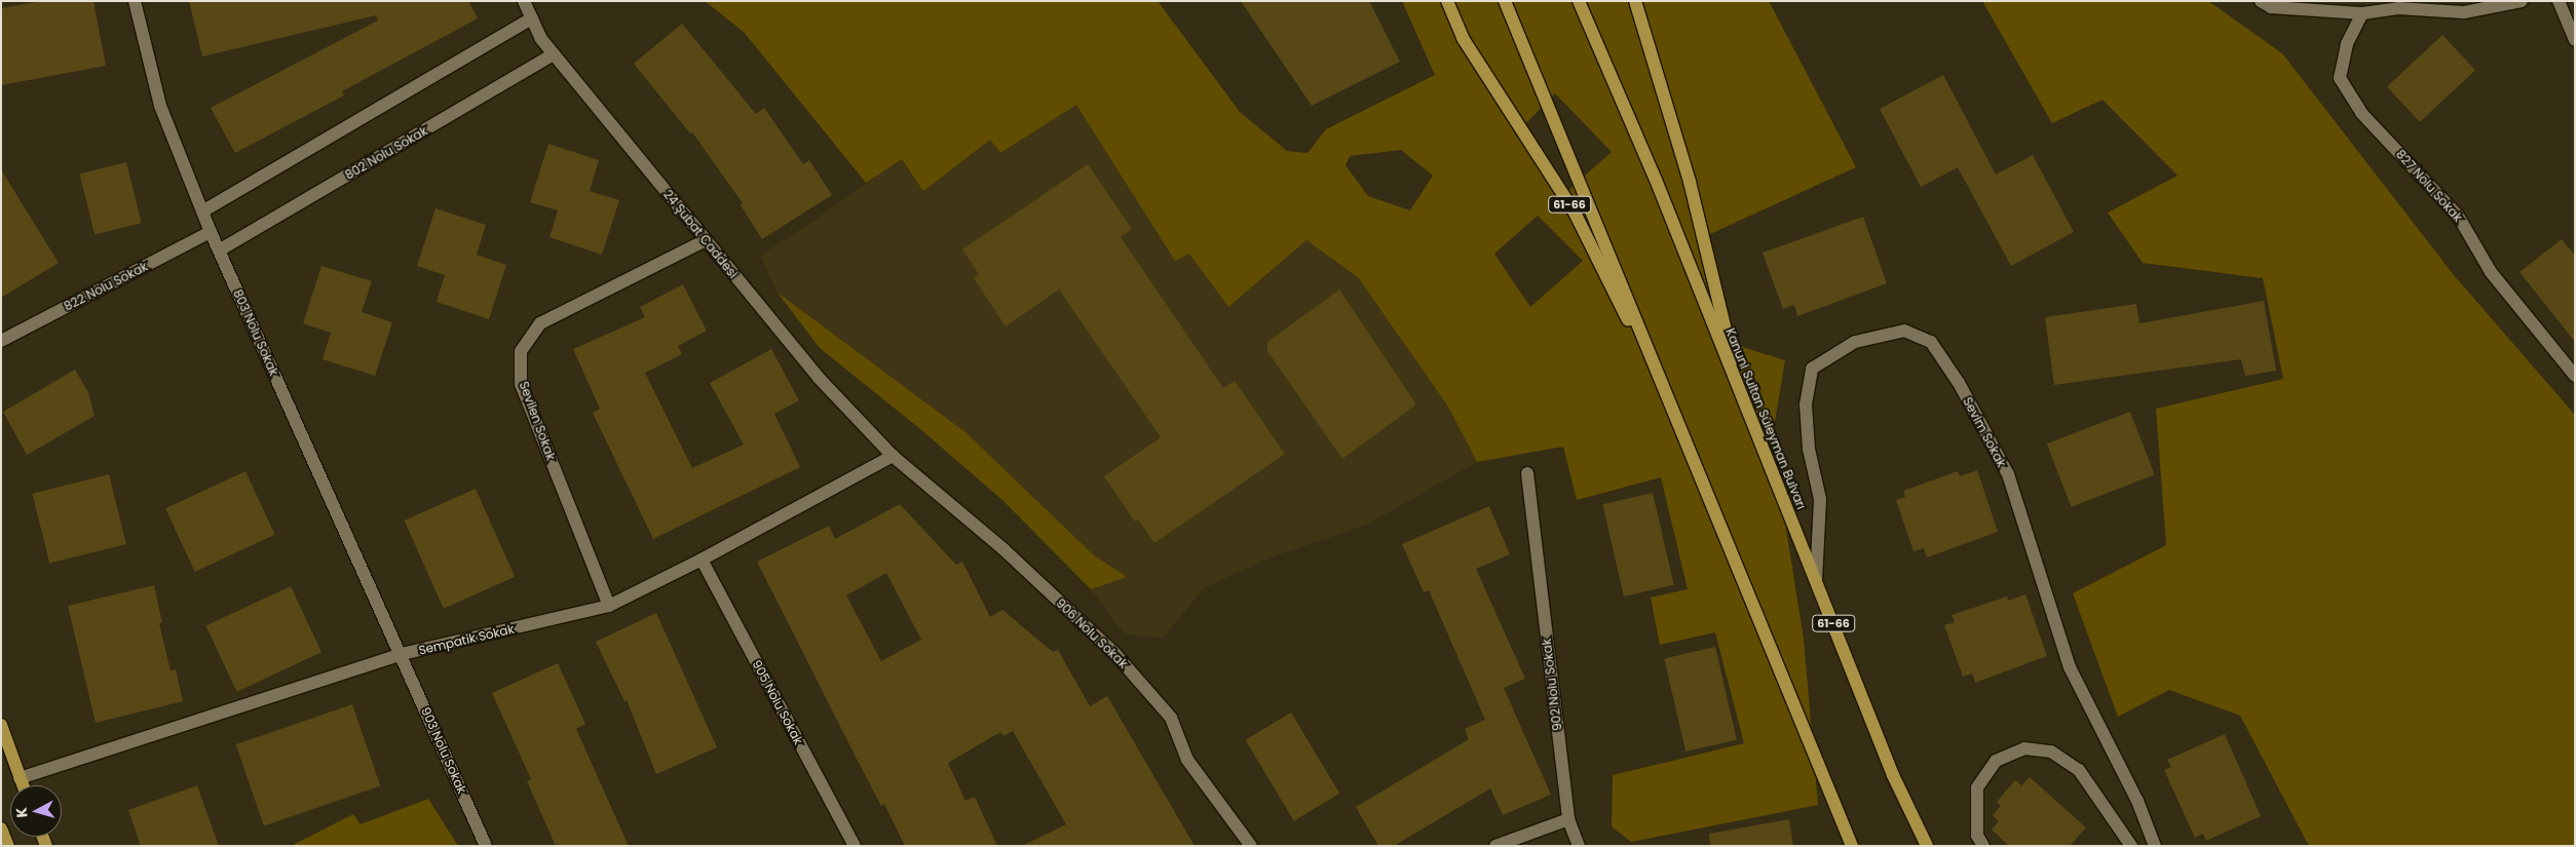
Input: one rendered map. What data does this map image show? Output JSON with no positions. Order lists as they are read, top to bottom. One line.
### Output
{"streets":{"main road":["61-66","Kanuni Sultan Süleyman Bulvarı"],"street":["802 Nolu Sokak","827 Nolu Sokak","24 Şubat Caddesi","822 Nolu Sokak","803 Nolu Sokak","Sevilen Sokak","Sevim Sokak","906 Nolu Sokak","Sempatik Sokak","902 Nolu Sokak","905 Nolu Sokak","903 Nolu Sokak"]},"crossings":[["802 Nolu Sokak","24 Şubat Caddesi"],["802 Nolu Sokak","803 Nolu Sokak"],["61-66","Kanuni Sultan Süleyman Bulvarı"],["24 Şubat Caddesi","Sevilen Sokak"],["24 Şubat Caddesi","906 Nolu Sokak"],["24 Şubat Caddesi","Sempatik Sokak"],["822 Nolu Sokak","803 Nolu Sokak"],["803 Nolu Sokak","Sempatik Sokak"],["803 Nolu Sokak","903 Nolu Sokak"],["Kanuni Sultan Süleyman Bulvarı","Sevim Sokak"],["Sevilen Sokak","Sempatik Sokak"],["906 Nolu Sokak","Sempatik Sokak"],["Sempatik Sokak","905 Nolu Sokak"],["Sempatik Sokak","903 Nolu Sokak"]],"north":"left"}
